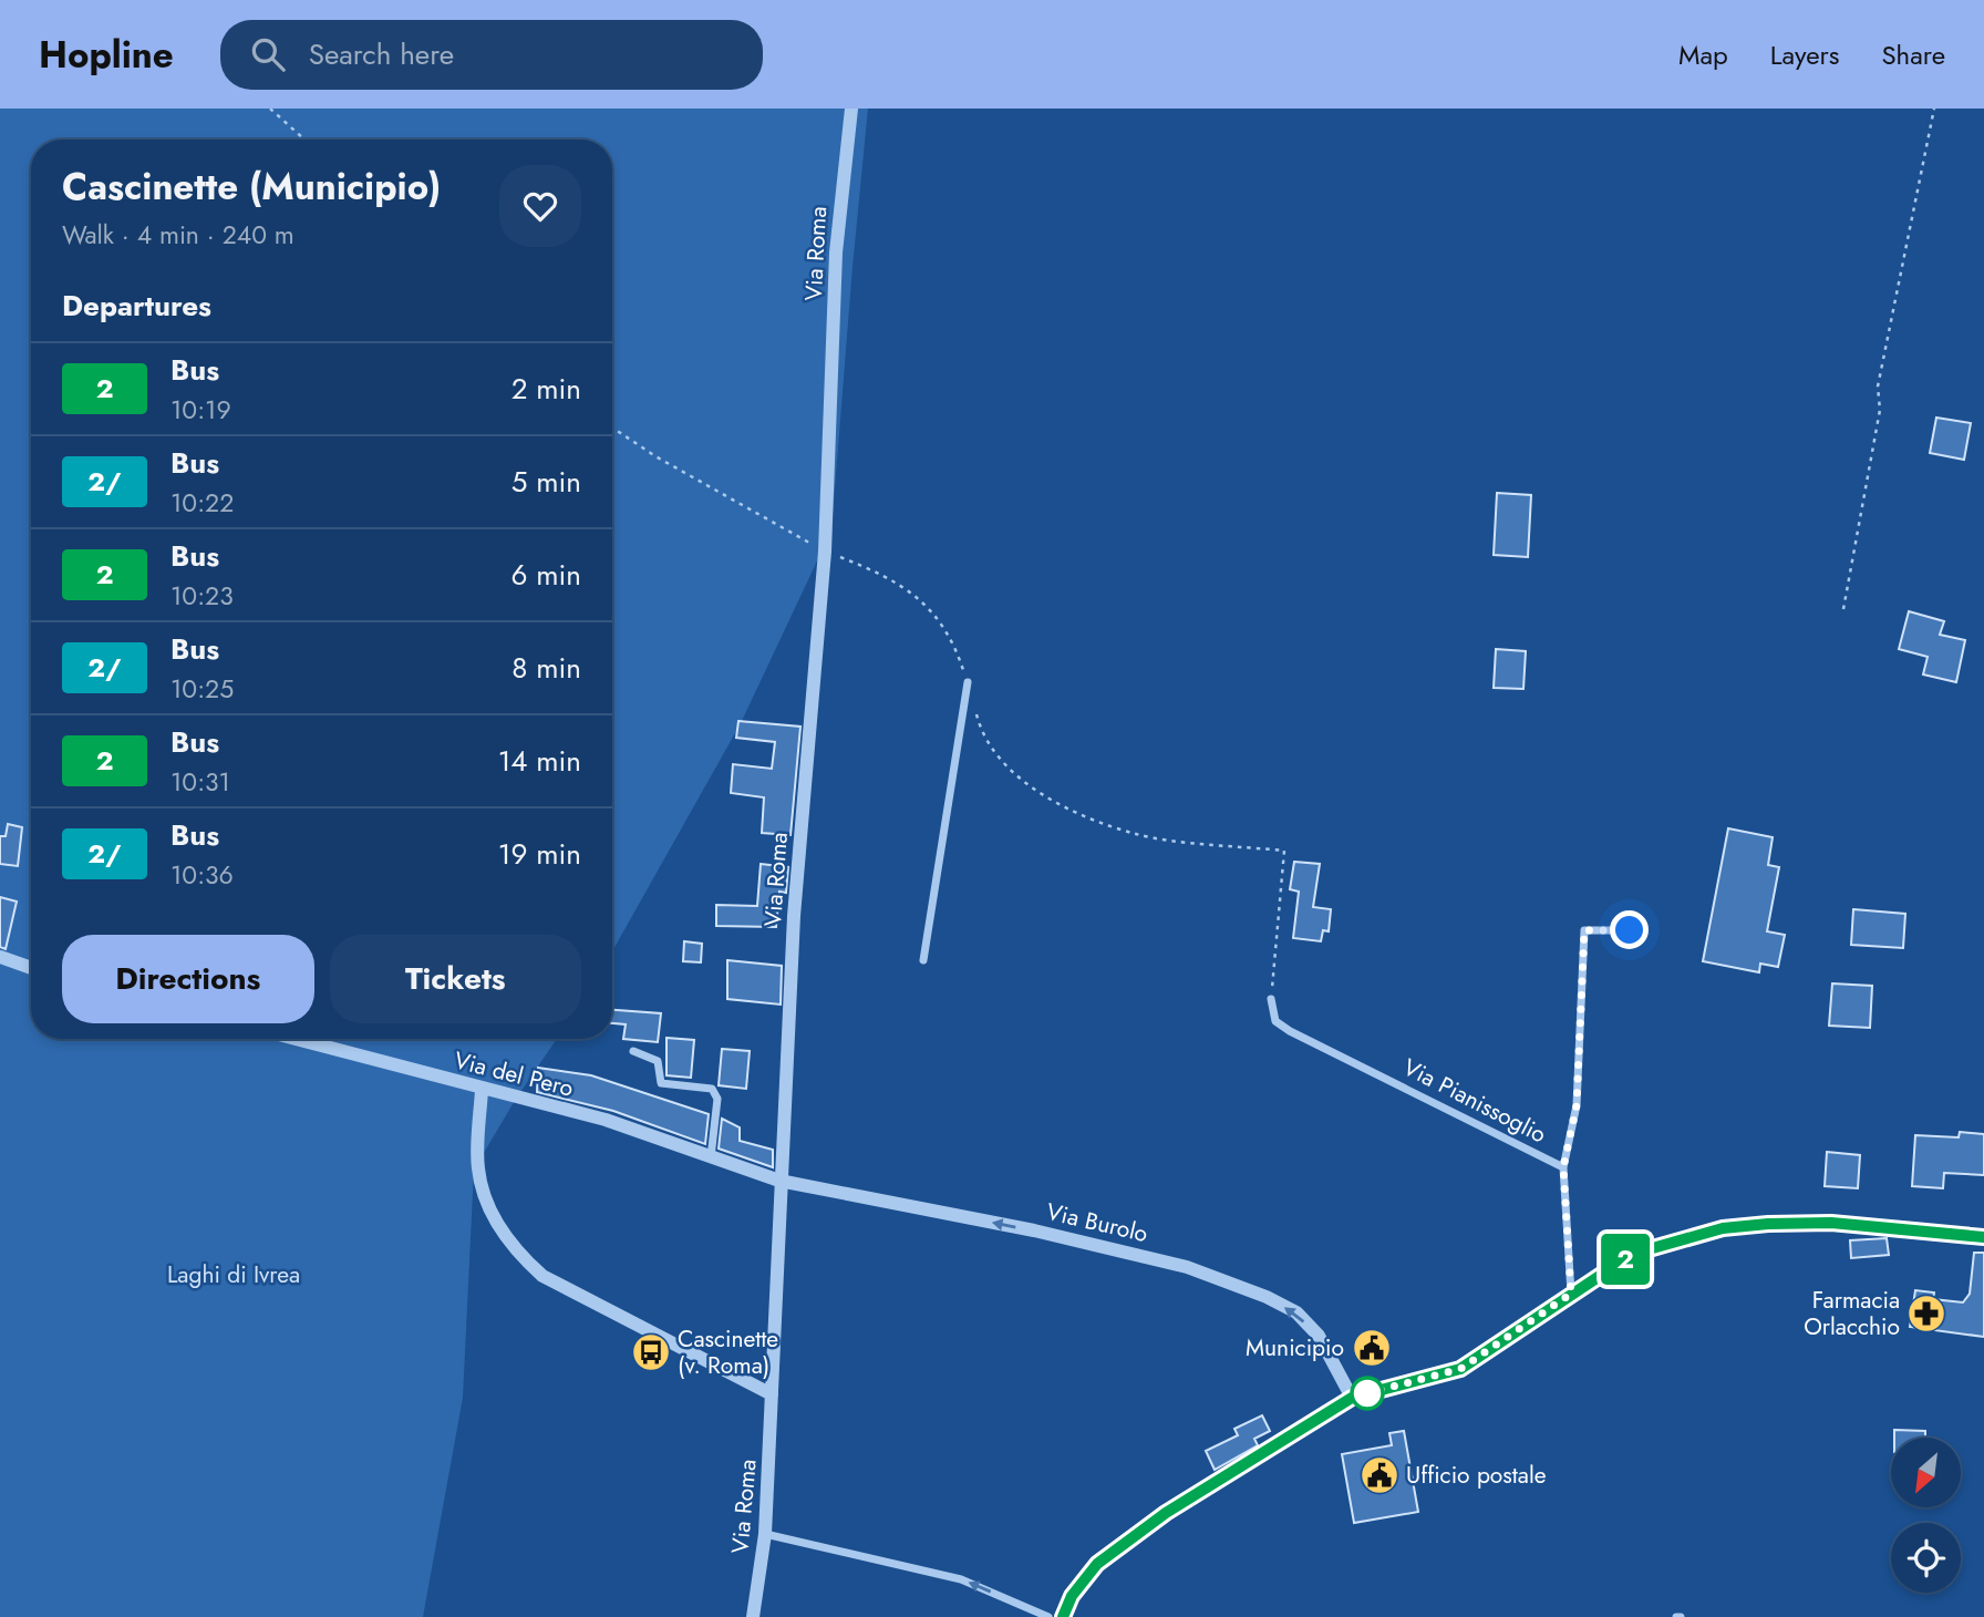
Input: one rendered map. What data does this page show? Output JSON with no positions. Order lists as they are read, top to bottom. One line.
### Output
{"streets":{"street":["Via Roma","Via del Pero","Via Pianissoglio","Via Burolo"]},"crossings":[["Via Roma","Via del Pero"],["Via Roma","Via Burolo"],["Via del Pero","Via Burolo"]],"one_way":["Via Burolo"],"parks":["Laghi di Ivrea"],"places":{"pharmacy":["Farmacia Orlacchio"],"public building":["Municipio","Ufficio postale"],"bus stop":["Cascinette (v. Roma)"]},"lines":["bus line 2"],"north":"bottom left","page":{"header":"Hopline","search":"Search here","nav":["Map","Layers","Share"],"on_map":"2","heading":[["Cascinette (Municipio)","Walk · 4 min · 240 m"],"Departures"],"list":[{"mark":"2","name":"Bus","note":"10:19","value":"2 min"},{"mark":"2/","name":"Bus","note":"10:22","value":"5 min"},{"mark":"2","name":"Bus","note":"10:23","value":"6 min"},{"mark":"2/","name":"Bus","note":"10:25","value":"8 min"},{"mark":"2","name":"Bus","note":"10:31","value":"14 min"},{"mark":"2/","name":"Bus","note":"10:36","value":"19 min"}],"buttons":["Directions","Tickets"]}}
